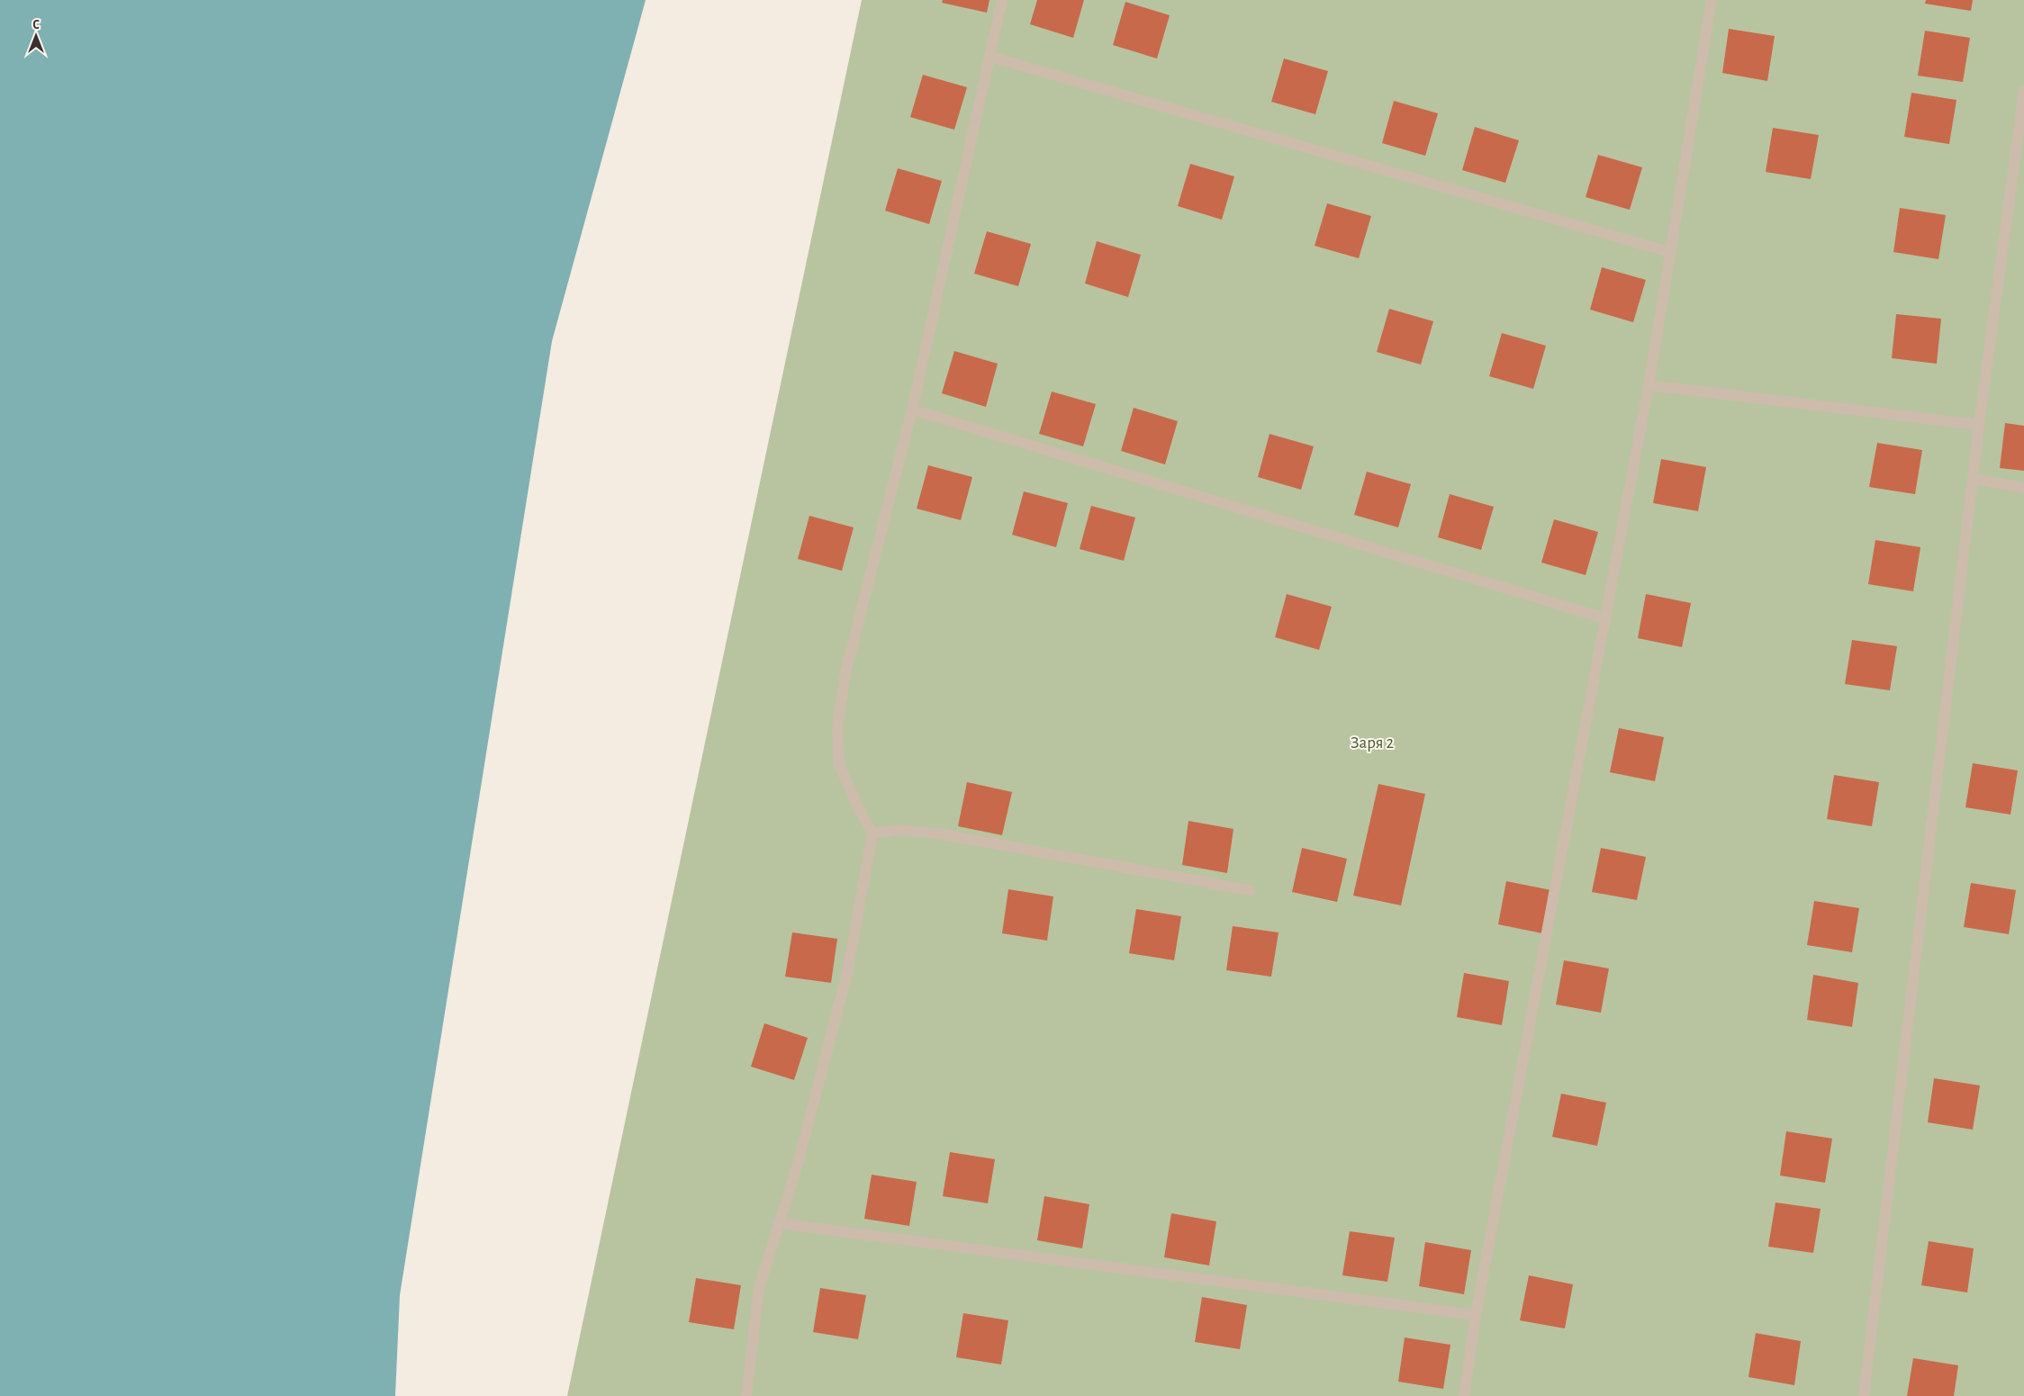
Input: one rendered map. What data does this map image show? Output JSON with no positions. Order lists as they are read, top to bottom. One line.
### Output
{"parks":["Заря 2"],"north":"top"}
